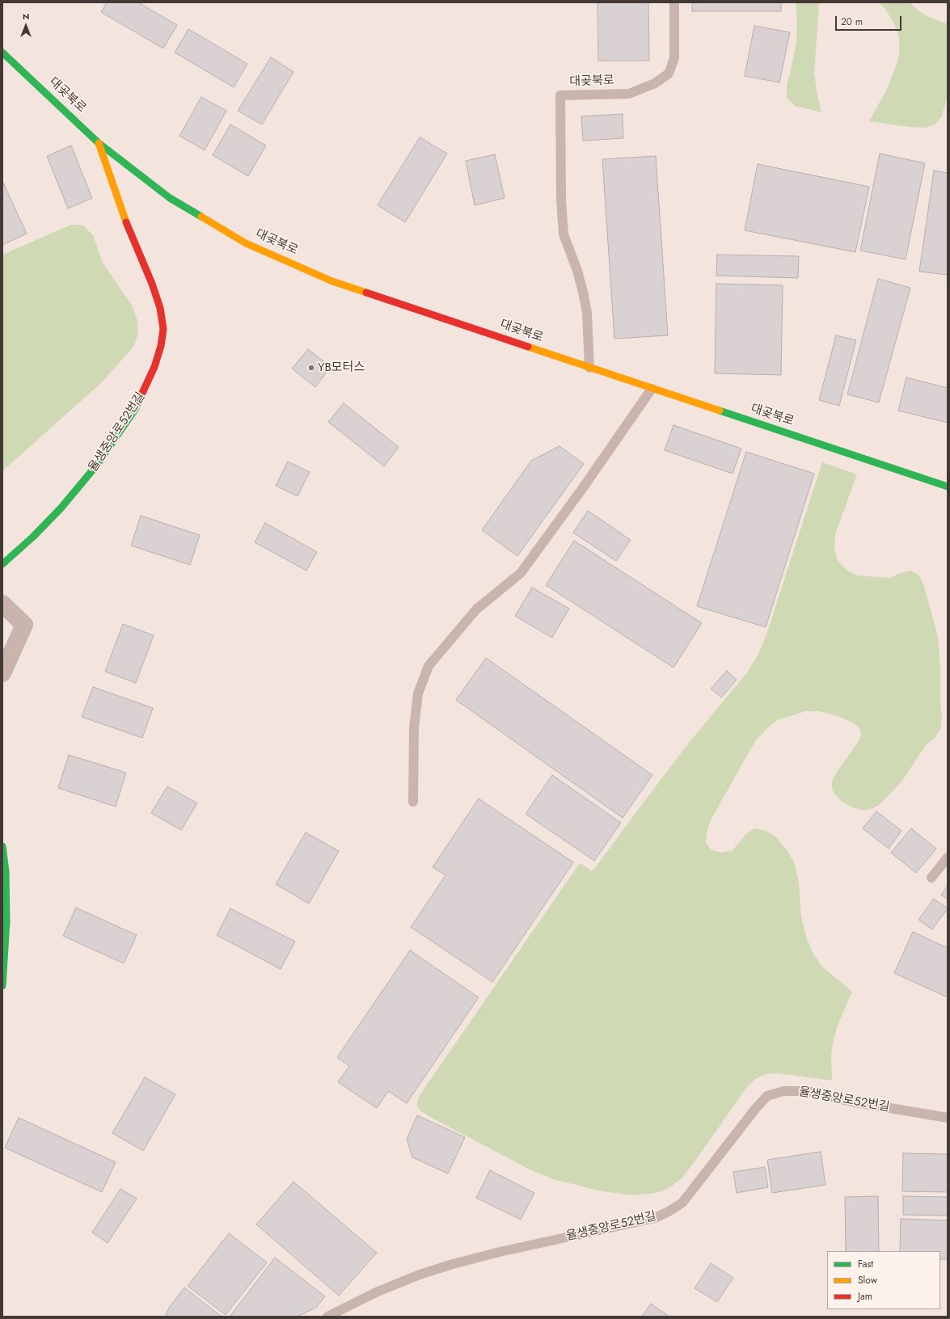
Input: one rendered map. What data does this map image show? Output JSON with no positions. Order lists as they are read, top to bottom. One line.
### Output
{"streets":{"street":["대곶북로","율생중앙로52번길"]},"crossings":[["대곶북로","율생중앙로52번길"]],"places":["YB모터스"],"legend":["Fast","Slow","Jam"],"scale_bar":"20 m","north":"top"}
